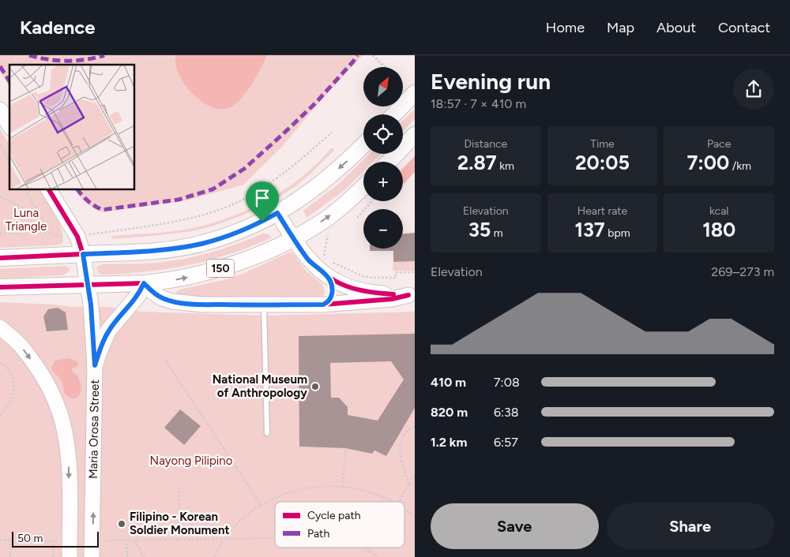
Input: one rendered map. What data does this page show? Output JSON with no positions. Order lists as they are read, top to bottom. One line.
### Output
{"streets":{"main road":["150"],"street":["Maria Orosa Street"]},"crossings":[["150","Maria Orosa Street"]],"parks":["Luna Triangle","Nayong Pilipino"],"places":["National Museum of Anthropology","Filipino - Korean Soldier Monument"],"legend":["Cycle path","Path"],"scale_bar":"50 m","north":"top right","page":{"header":"Kadence","nav":["Home","Map","About","Contact"],"heading":["Evening run","18:57 · 7 × 410 m"],"map_buttons":["+","−"],"stats":[["Distance","2.87 km"],["Time","20:05"],["Pace","7:00 /km"],["Elevation","35 m"],["Heart rate","137 bpm"],["kcal","180"]],"chart":["Elevation","269–273 m"],"list":[{"name":"410 m","note":"7:08"},{"name":"820 m","note":"6:38"},{"name":"1.2 km","note":"6:57"}],"buttons":["Save","Share"],"scale":"50 m"}}
